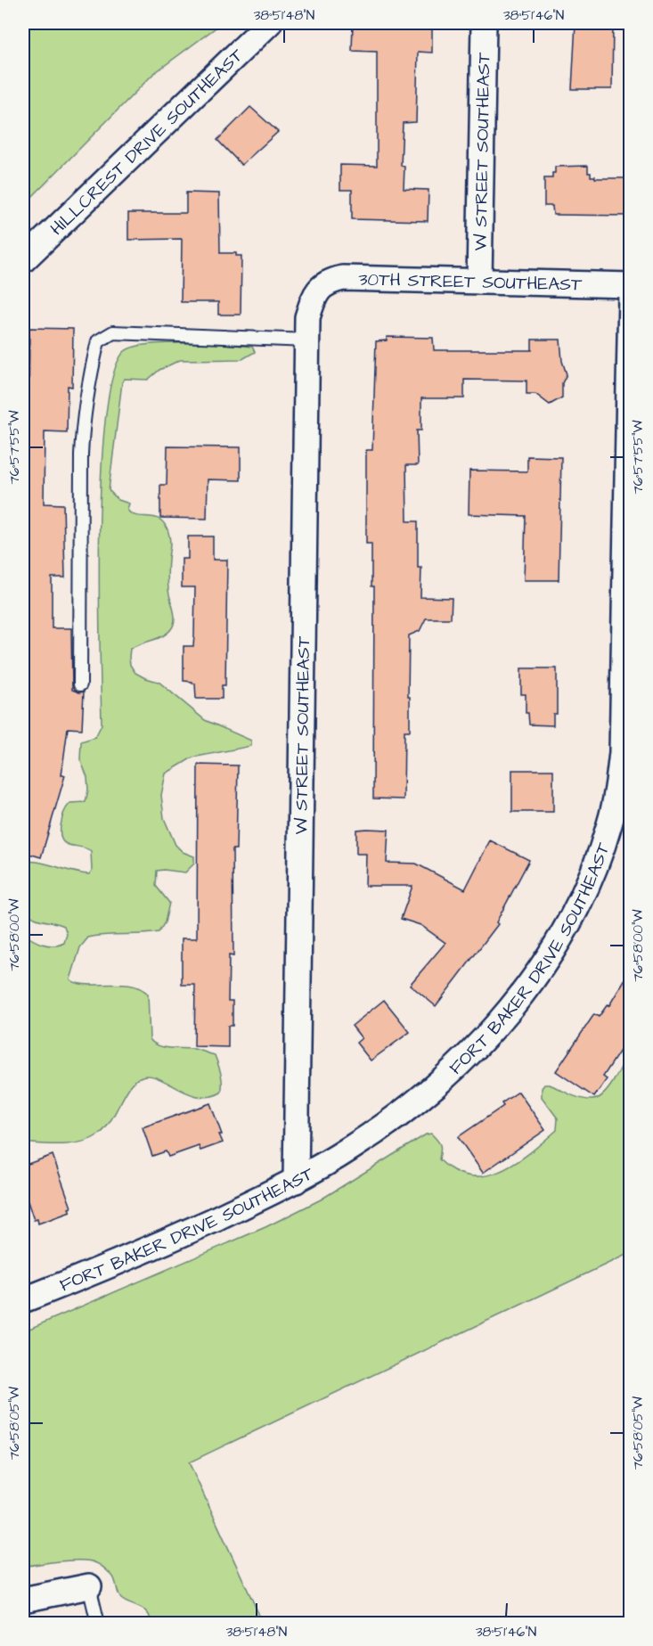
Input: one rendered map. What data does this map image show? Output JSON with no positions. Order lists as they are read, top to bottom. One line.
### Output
{"streets":{"street":["HILLCREST DRIVE SOUTHEAST","W STREET SOUTHEAST","30TH STREET SOUTHEAST","FORT BAKER DRIVE SOUTHEAST"]},"crossings":[["W STREET SOUTHEAST","30TH STREET SOUTHEAST"],["W STREET SOUTHEAST","FORT BAKER DRIVE SOUTHEAST"]],"coordinates":["38°51'48\"N","38°51'46\"N","76°57'55\"W","76°58'00\"W","76°58'05\"W"]}
